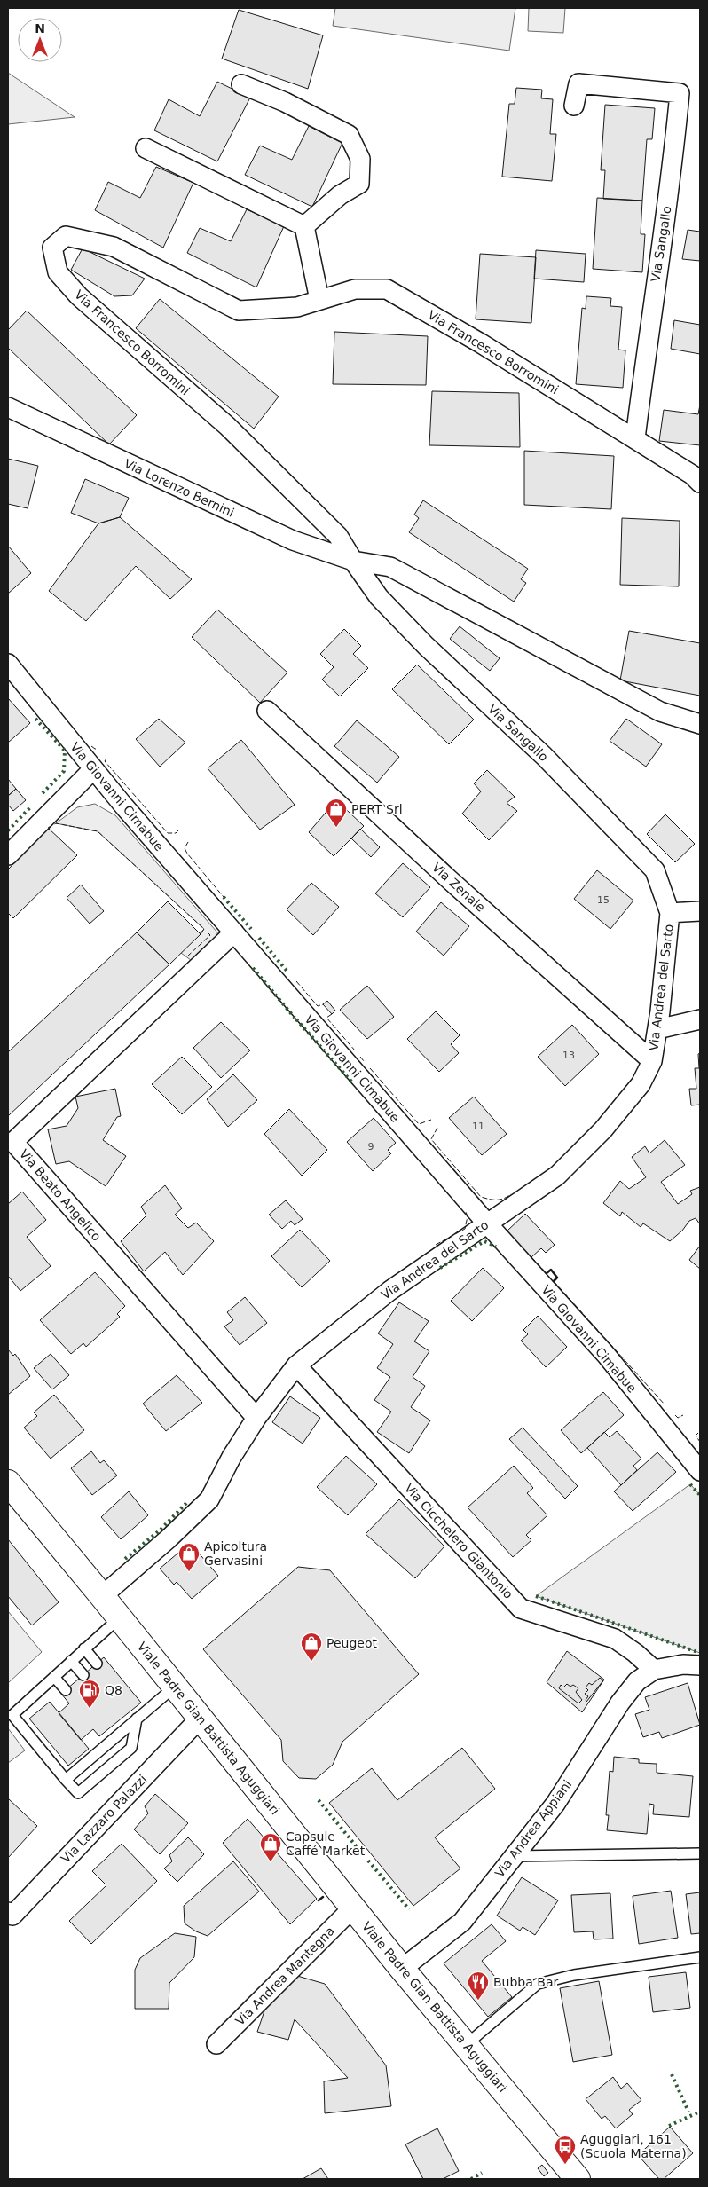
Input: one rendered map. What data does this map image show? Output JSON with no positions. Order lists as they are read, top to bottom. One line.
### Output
{"streets":{"main road":["Viale Padre Gian Battista Aguggiari"],"street":["Via Sangallo","Via Francesco Borromini","Via Lorenzo Bernini","Via Giovanni Cimabue","Via Zenale","Via Andrea del Sarto","Via Beato Angelico","Via Cicchelero Giantonio","Via Lazzaro Palazzi","Via Andrea Appiani","Via Andrea Mantegna"]},"crossings":[["Via Sangallo","Via Francesco Borromini"],["Via Sangallo","Via Lorenzo Bernini"],["Via Sangallo","Via Andrea del Sarto"],["Via Giovanni Cimabue","Via Andrea del Sarto"],["Via Giovanni Cimabue","Via Beato Angelico"],["Via Zenale","Via Andrea del Sarto"],["Via Andrea del Sarto","Via Beato Angelico"],["Via Andrea del Sarto","Via Cicchelero Giantonio"],["Via Andrea del Sarto","Viale Padre Gian Battista Aguggiari"],["Via Cicchelero Giantonio","Via Andrea Appiani"],["Viale Padre Gian Battista Aguggiari","Via Lazzaro Palazzi"],["Viale Padre Gian Battista Aguggiari","Via Andrea Appiani"],["Viale Padre Gian Battista Aguggiari","Via Andrea Mantegna"]],"places":{"shop":["PERT Srl","Apicoltura Gervasini","Peugeot","Capsule Caffé Market"],"fuel station":["Q8"],"restaurant":["Bubba Bar"],"bus stop":["Aguggiari, 161 (Scuola Materna)"]},"house_numbers":["15","13","11","9"],"north":"top"}
